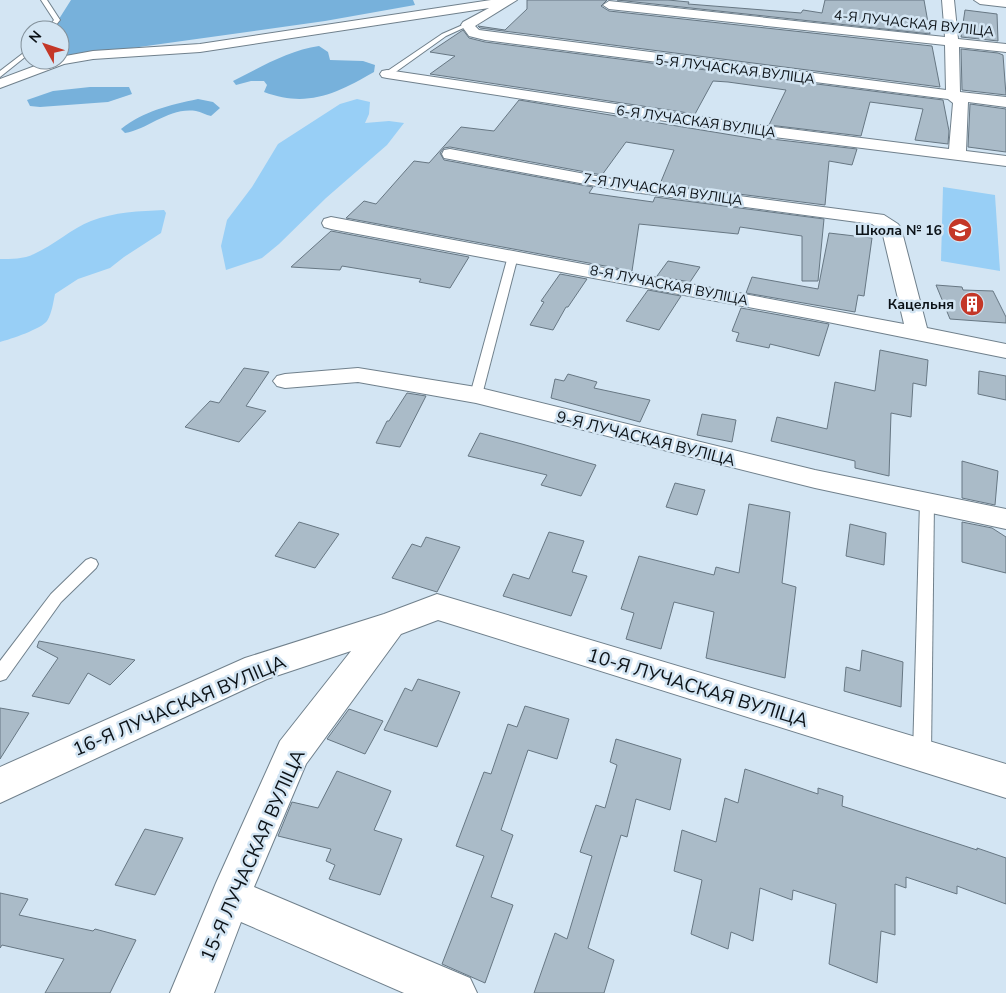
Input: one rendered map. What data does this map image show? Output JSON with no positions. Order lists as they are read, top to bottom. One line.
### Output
{"streets":{"street":["4-Я ЛУЧАСКАЯ ВУЛІЦА","5-Я ЛУЧАСКАЯ ВУЛІЦА","6-Я ЛУЧАСКАЯ ВУЛІЦА","7-Я ЛУЧАСКАЯ ВУЛІЦА","8-Я ЛУЧАСКАЯ ВУЛІЦА","9-Я ЛУЧАСКАЯ ВУЛІЦА","10-Я ЛУЧАСКАЯ ВУЛІЦА","16-Я ЛУЧАСКАЯ ВУЛІЦА","15-Я ЛУЧАСКАЯ ВУЛІЦА"]},"crossings":[["7-Я ЛУЧАСКАЯ ВУЛІЦА","8-Я ЛУЧАСКАЯ ВУЛІЦА"],["10-Я ЛУЧАСКАЯ ВУЛІЦА","16-Я ЛУЧАСКАЯ ВУЛІЦА"],["10-Я ЛУЧАСКАЯ ВУЛІЦА","15-Я ЛУЧАСКАЯ ВУЛІЦА"],["16-Я ЛУЧАСКАЯ ВУЛІЦА","15-Я ЛУЧАСКАЯ ВУЛІЦА"]],"places":{"school or university":["Школа № 16"],"building":["Кацельня"]},"north":"top left"}
